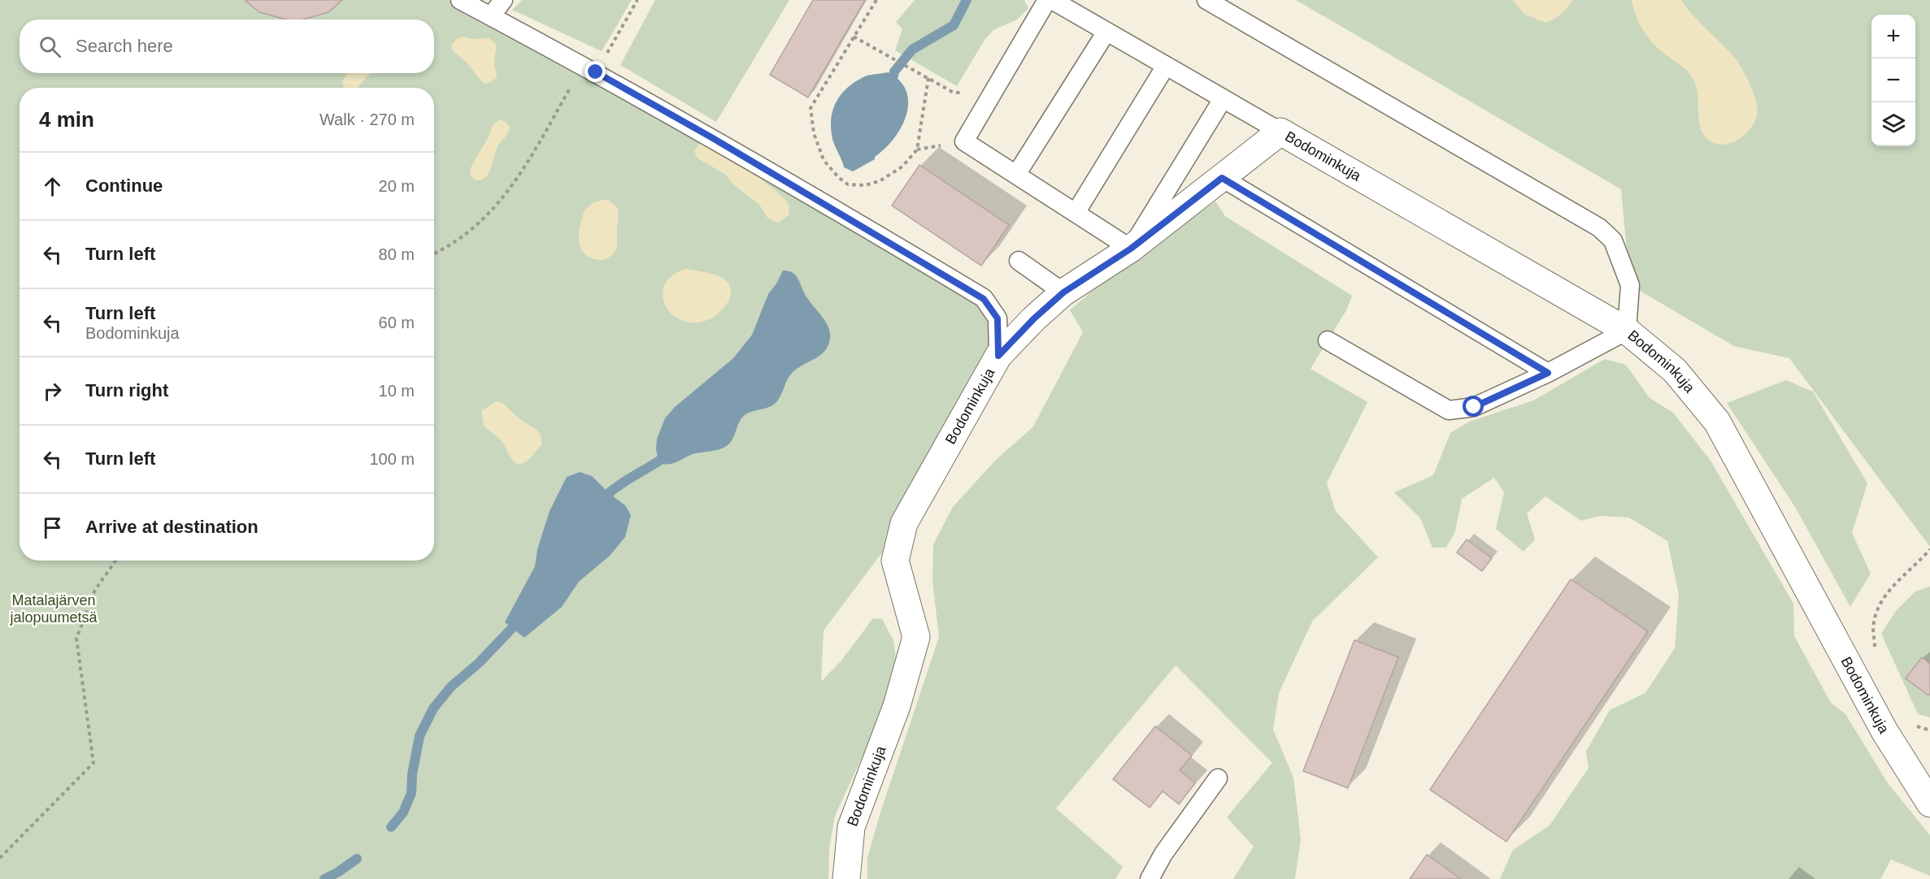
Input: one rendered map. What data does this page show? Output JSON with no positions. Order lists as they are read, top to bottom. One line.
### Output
{"streets":{"street":["Bodominkuja"]},"parks":["Matalajärven jalopuumetsä"],"page":{"map_buttons":["+","−"],"search":"Search here","heading":["4 min","Walk · 270 m"],"list":[["Continue","20 m"],["Turn left","80 m"],["Turn left","Bodominkuja","60 m"],["Turn right","10 m"],["Turn left","100 m"],"Arrive at destination"]}}
